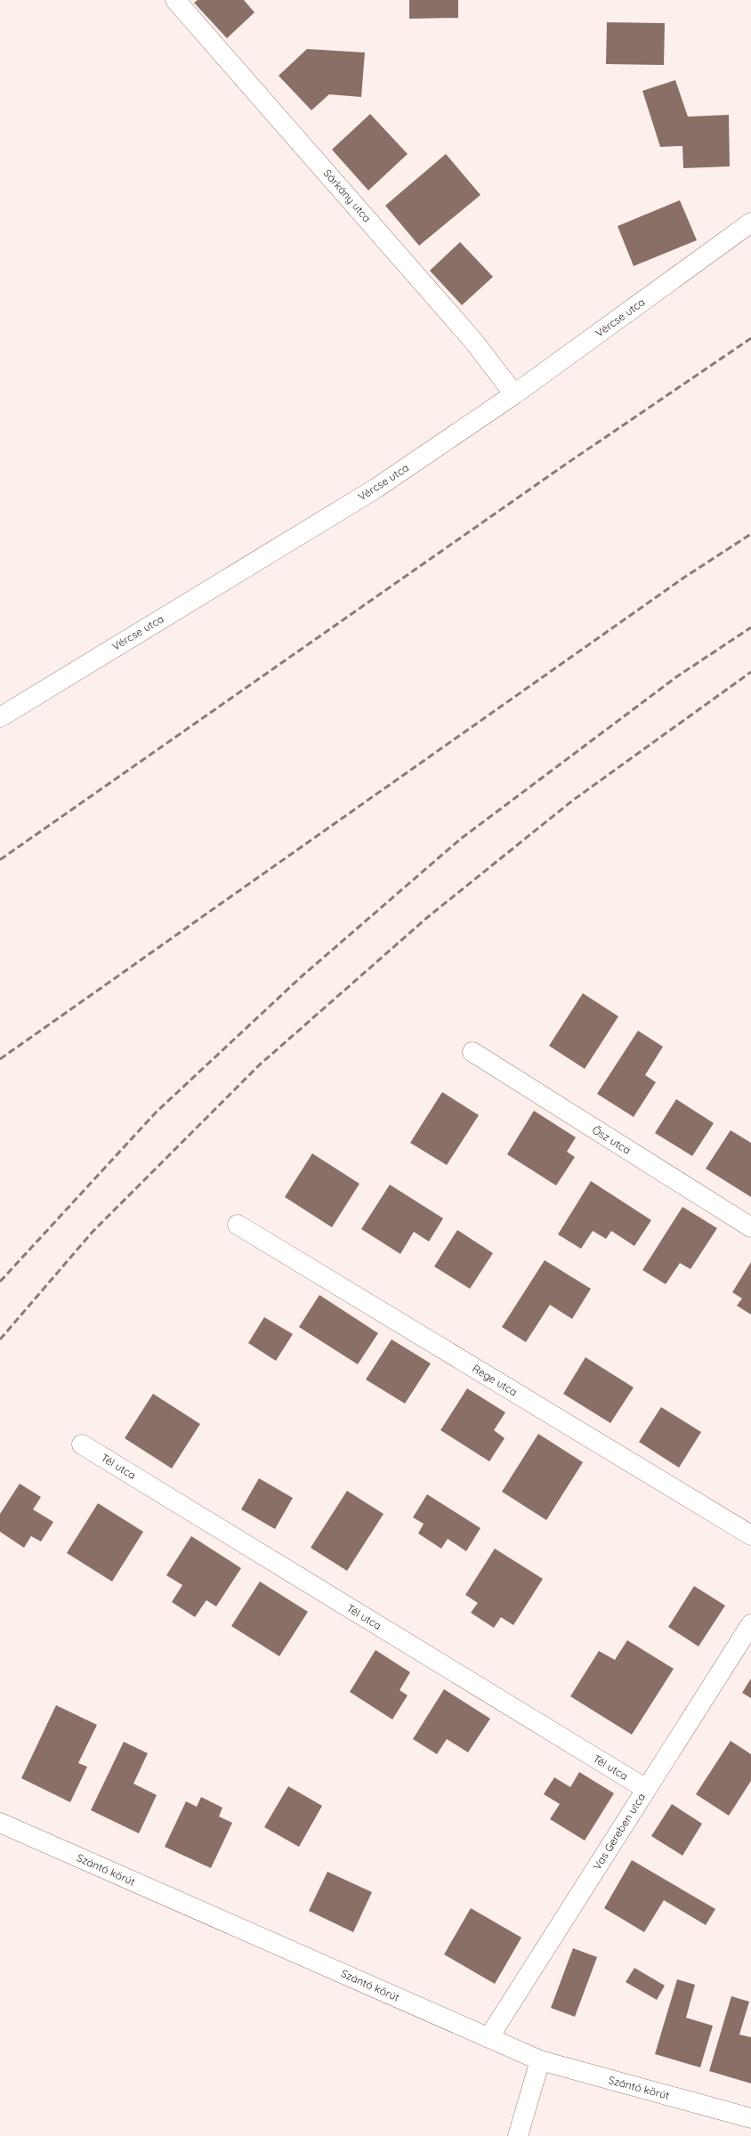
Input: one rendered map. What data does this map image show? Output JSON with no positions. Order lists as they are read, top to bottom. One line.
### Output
{"streets":{"street":["Sárkány utca","Vércse utca","Ősz utca","Rege utca","Tél utca","Vas Gereben utca","Szántó körút"]},"crossings":[["Sárkány utca","Vércse utca"],["Tél utca","Vas Gereben utca"],["Vas Gereben utca","Szántó körút"]]}
